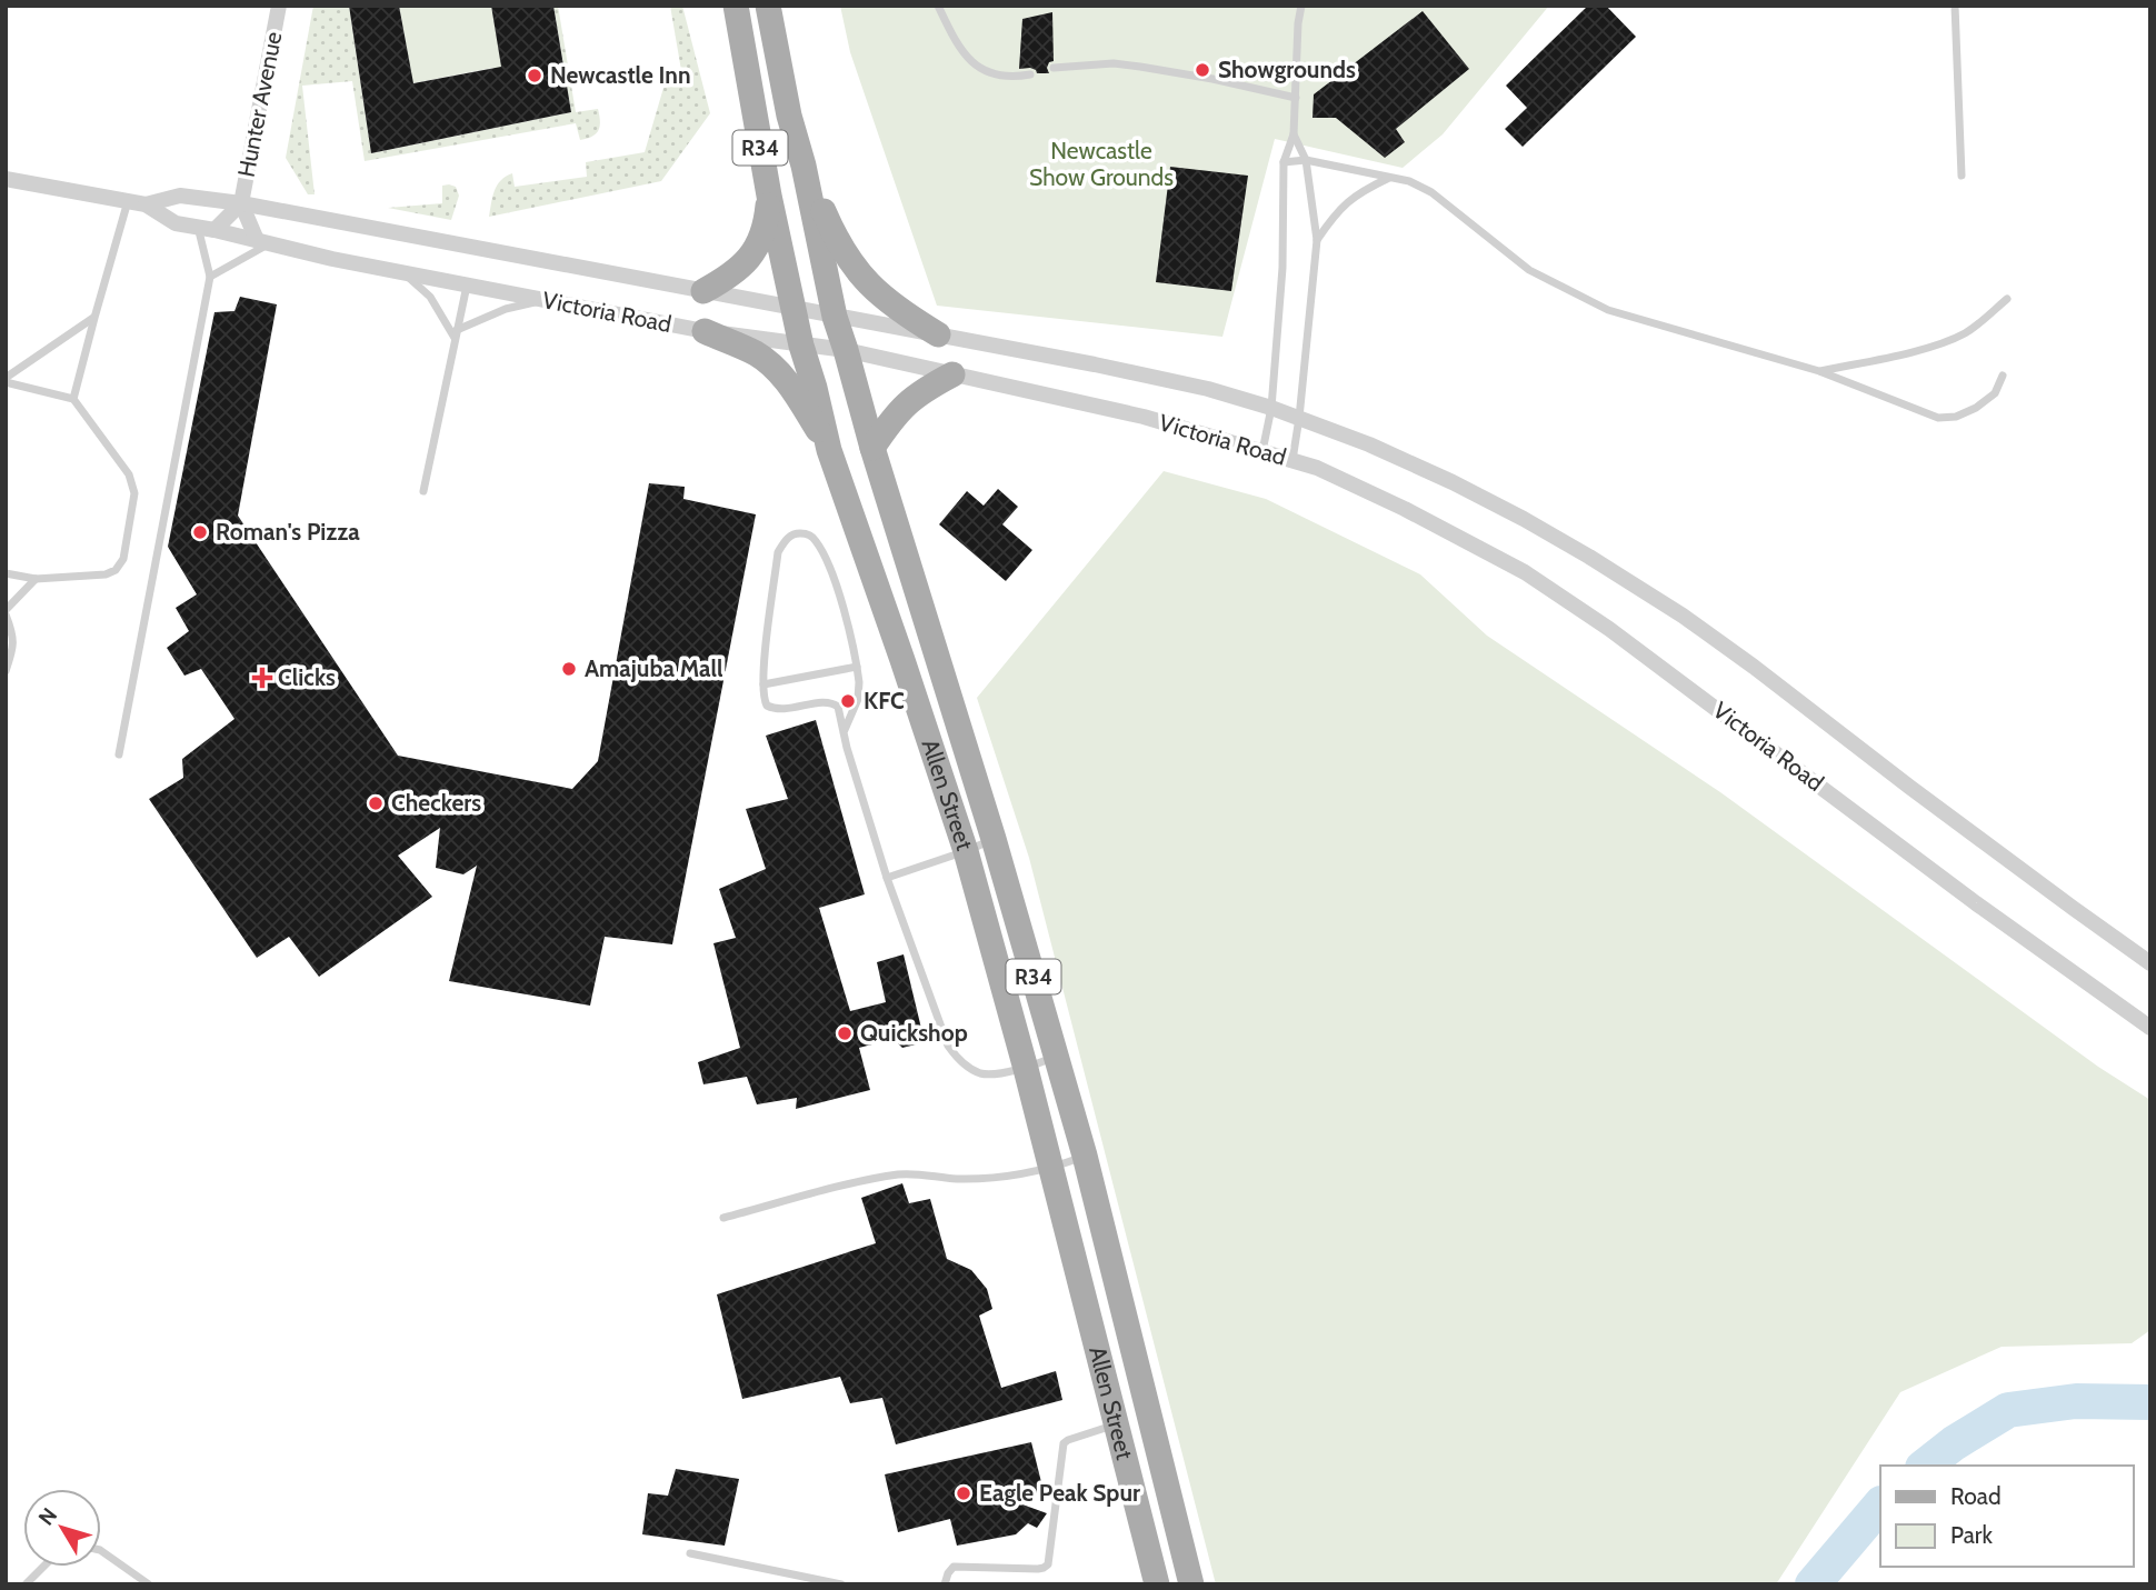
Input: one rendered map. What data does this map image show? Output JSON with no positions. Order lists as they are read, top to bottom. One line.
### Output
{"streets":{"main road":["R34","Allen Street"],"street":["Hunter Avenue","Victoria Road"]},"crossings":[["Hunter Avenue","Victoria Road"],["Victoria Road","Allen Street"]],"parks":["Newcastle Show Grounds"],"places":{"other":["Showgrounds","Newcastle Inn","Roman's Pizza","Amajuba Mall","KFC","Checkers","Quickshop","Eagle Peak Spur"],"health":["Clicks"]},"legend":["Road","Park"],"north":"top left"}
